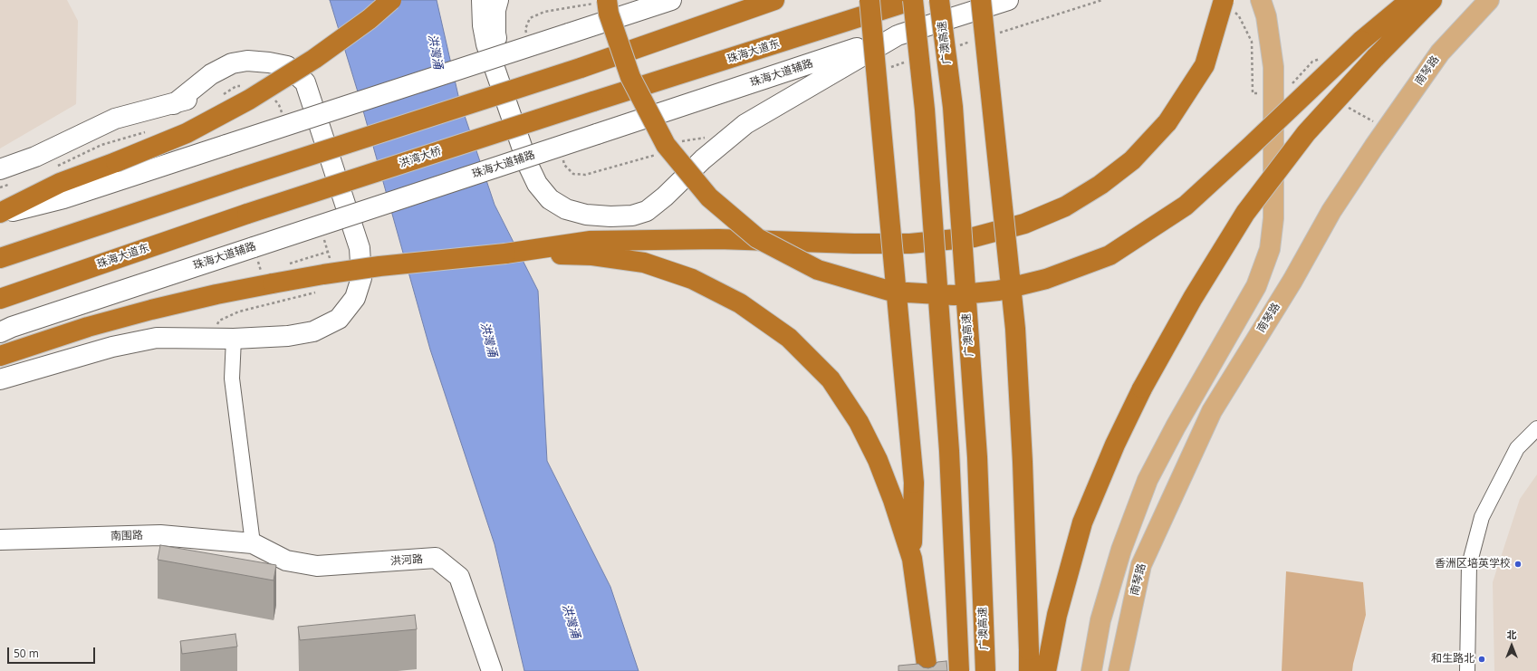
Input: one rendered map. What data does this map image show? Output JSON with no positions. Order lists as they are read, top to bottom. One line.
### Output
{"streets":{"highway":["广澳高速","珠海大道东","洪湾大桥"],"main road":["南琴路","珠海大道辅路","南围路","洪河路"]},"crossings":[["珠海大道东","洪湾大桥"],["南围路","洪河路"]],"water":["洪灣涌"],"places":["香洲区培英学校","和生路北"],"scale_bar":"50 m","north":"top"}
